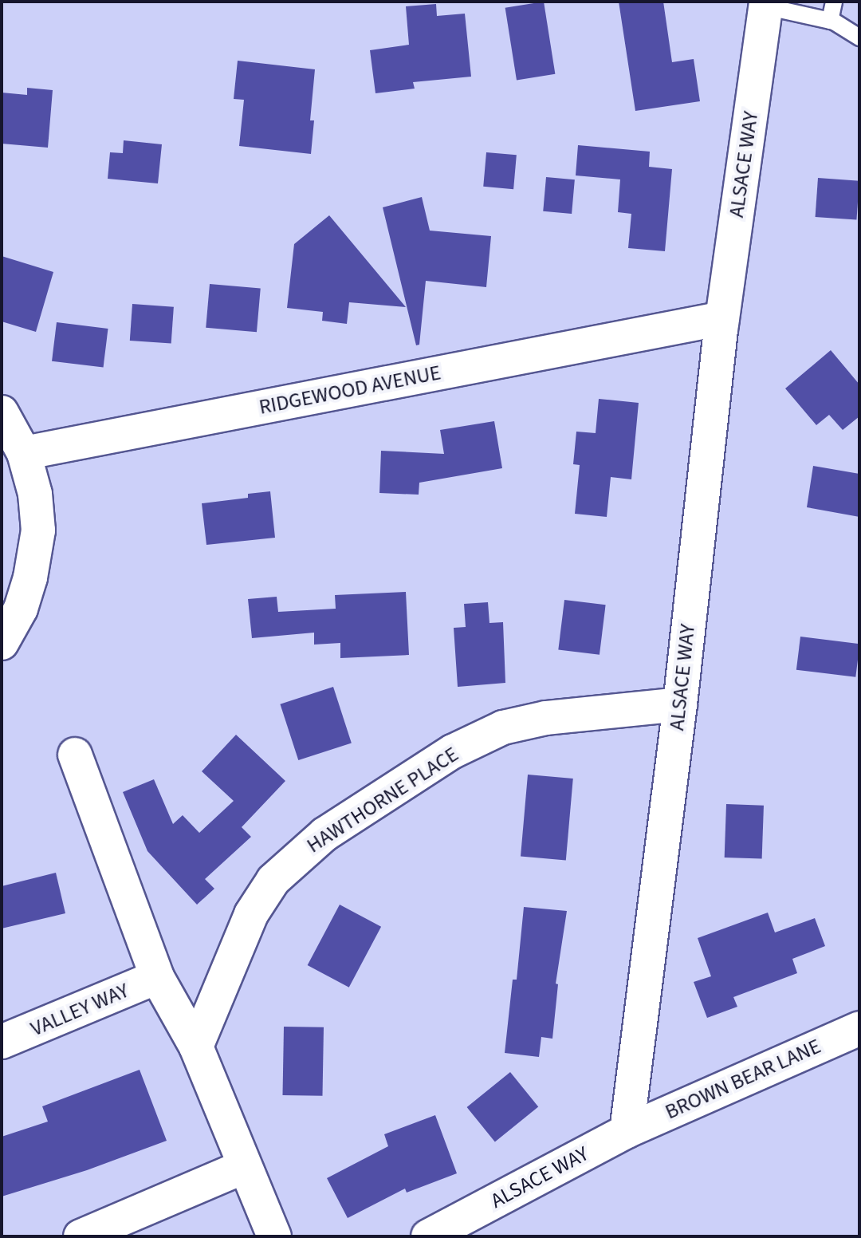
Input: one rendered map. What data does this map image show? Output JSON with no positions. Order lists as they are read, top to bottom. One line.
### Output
{"streets":{"street":["ALSACE WAY","RIDGEWOOD AVENUE","HAWTHORNE PLACE","VALLEY WAY","BROWN BEAR LANE"]},"crossings":[["ALSACE WAY","RIDGEWOOD AVENUE"],["ALSACE WAY","HAWTHORNE PLACE"],["ALSACE WAY","BROWN BEAR LANE"]]}
